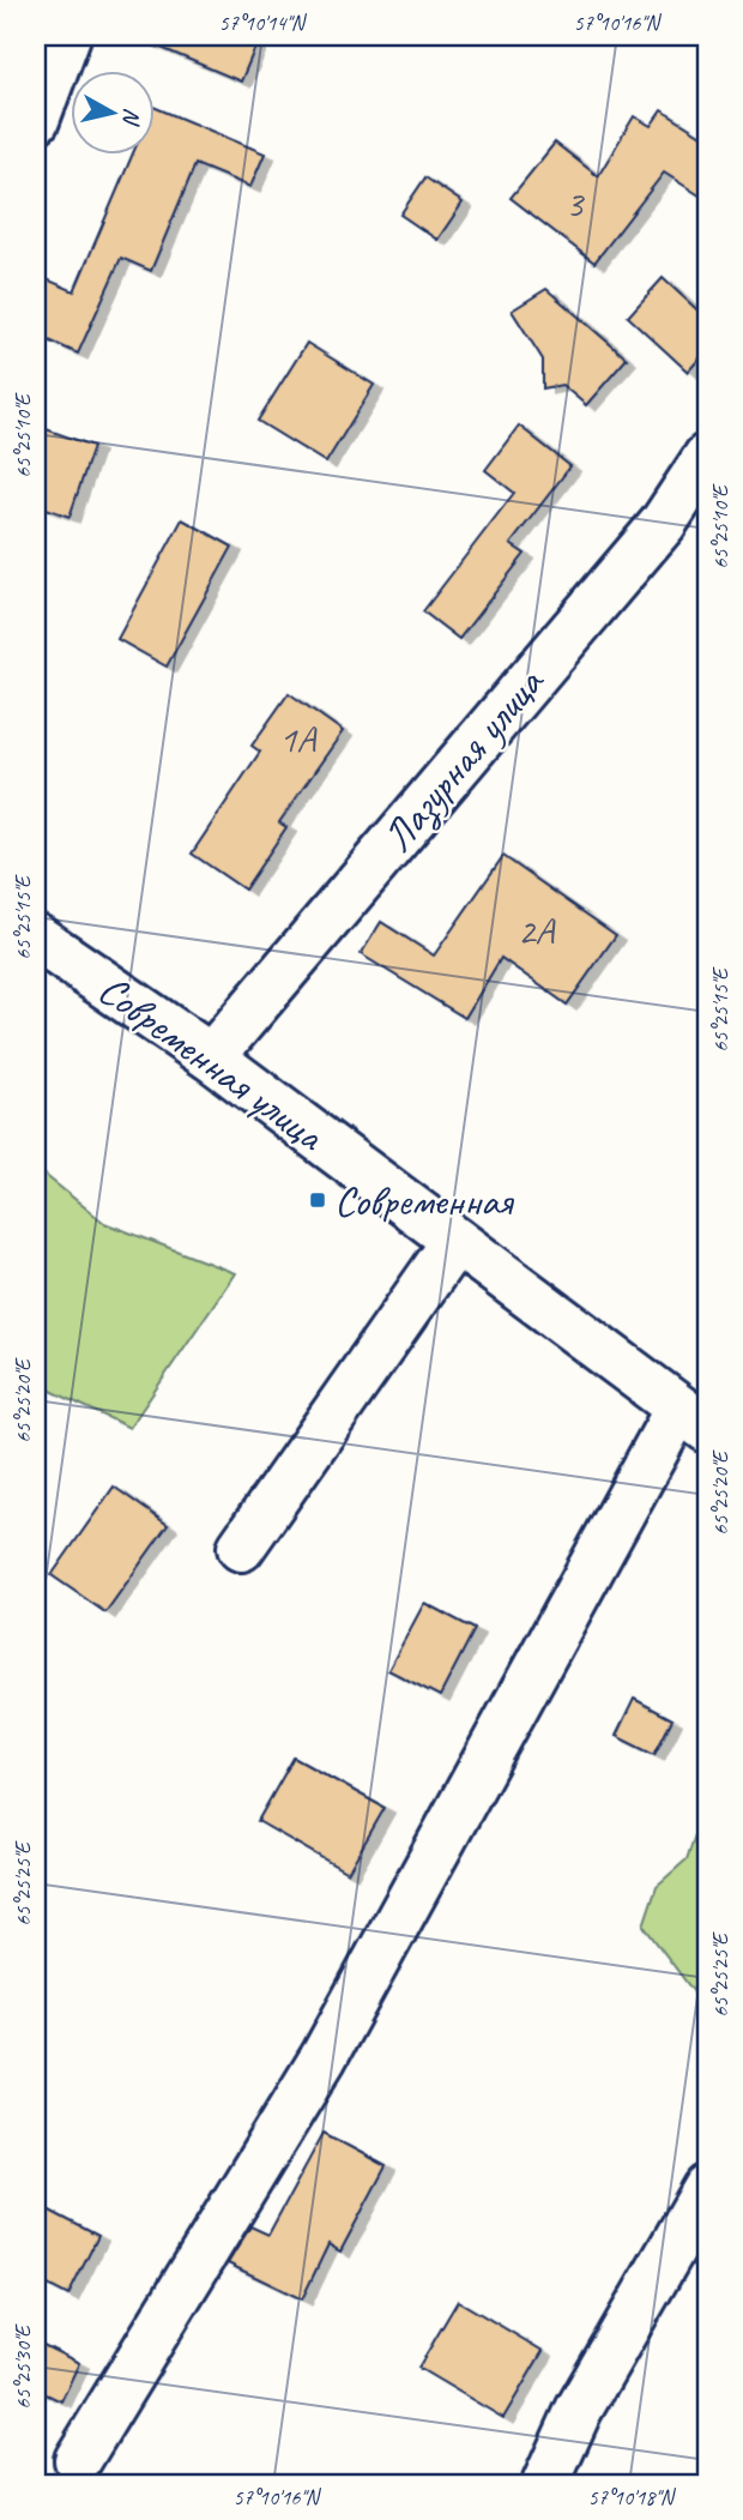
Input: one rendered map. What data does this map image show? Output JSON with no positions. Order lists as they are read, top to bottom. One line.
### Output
{"streets":{"street":["Лазурная улица","Современная улица"]},"crossings":[["Лазурная улица","Современная улица"]],"places":{"transit":["Современная"]},"house_numbers":["3","1А","2А"],"north":"right","coordinates":["57°10'14\"N","57°10'16\"N","65°25'10\"E","65°25'15\"E","65°25'20\"E","65°25'25\"E","65°25'30\"E","57°10'18\"N"]}
